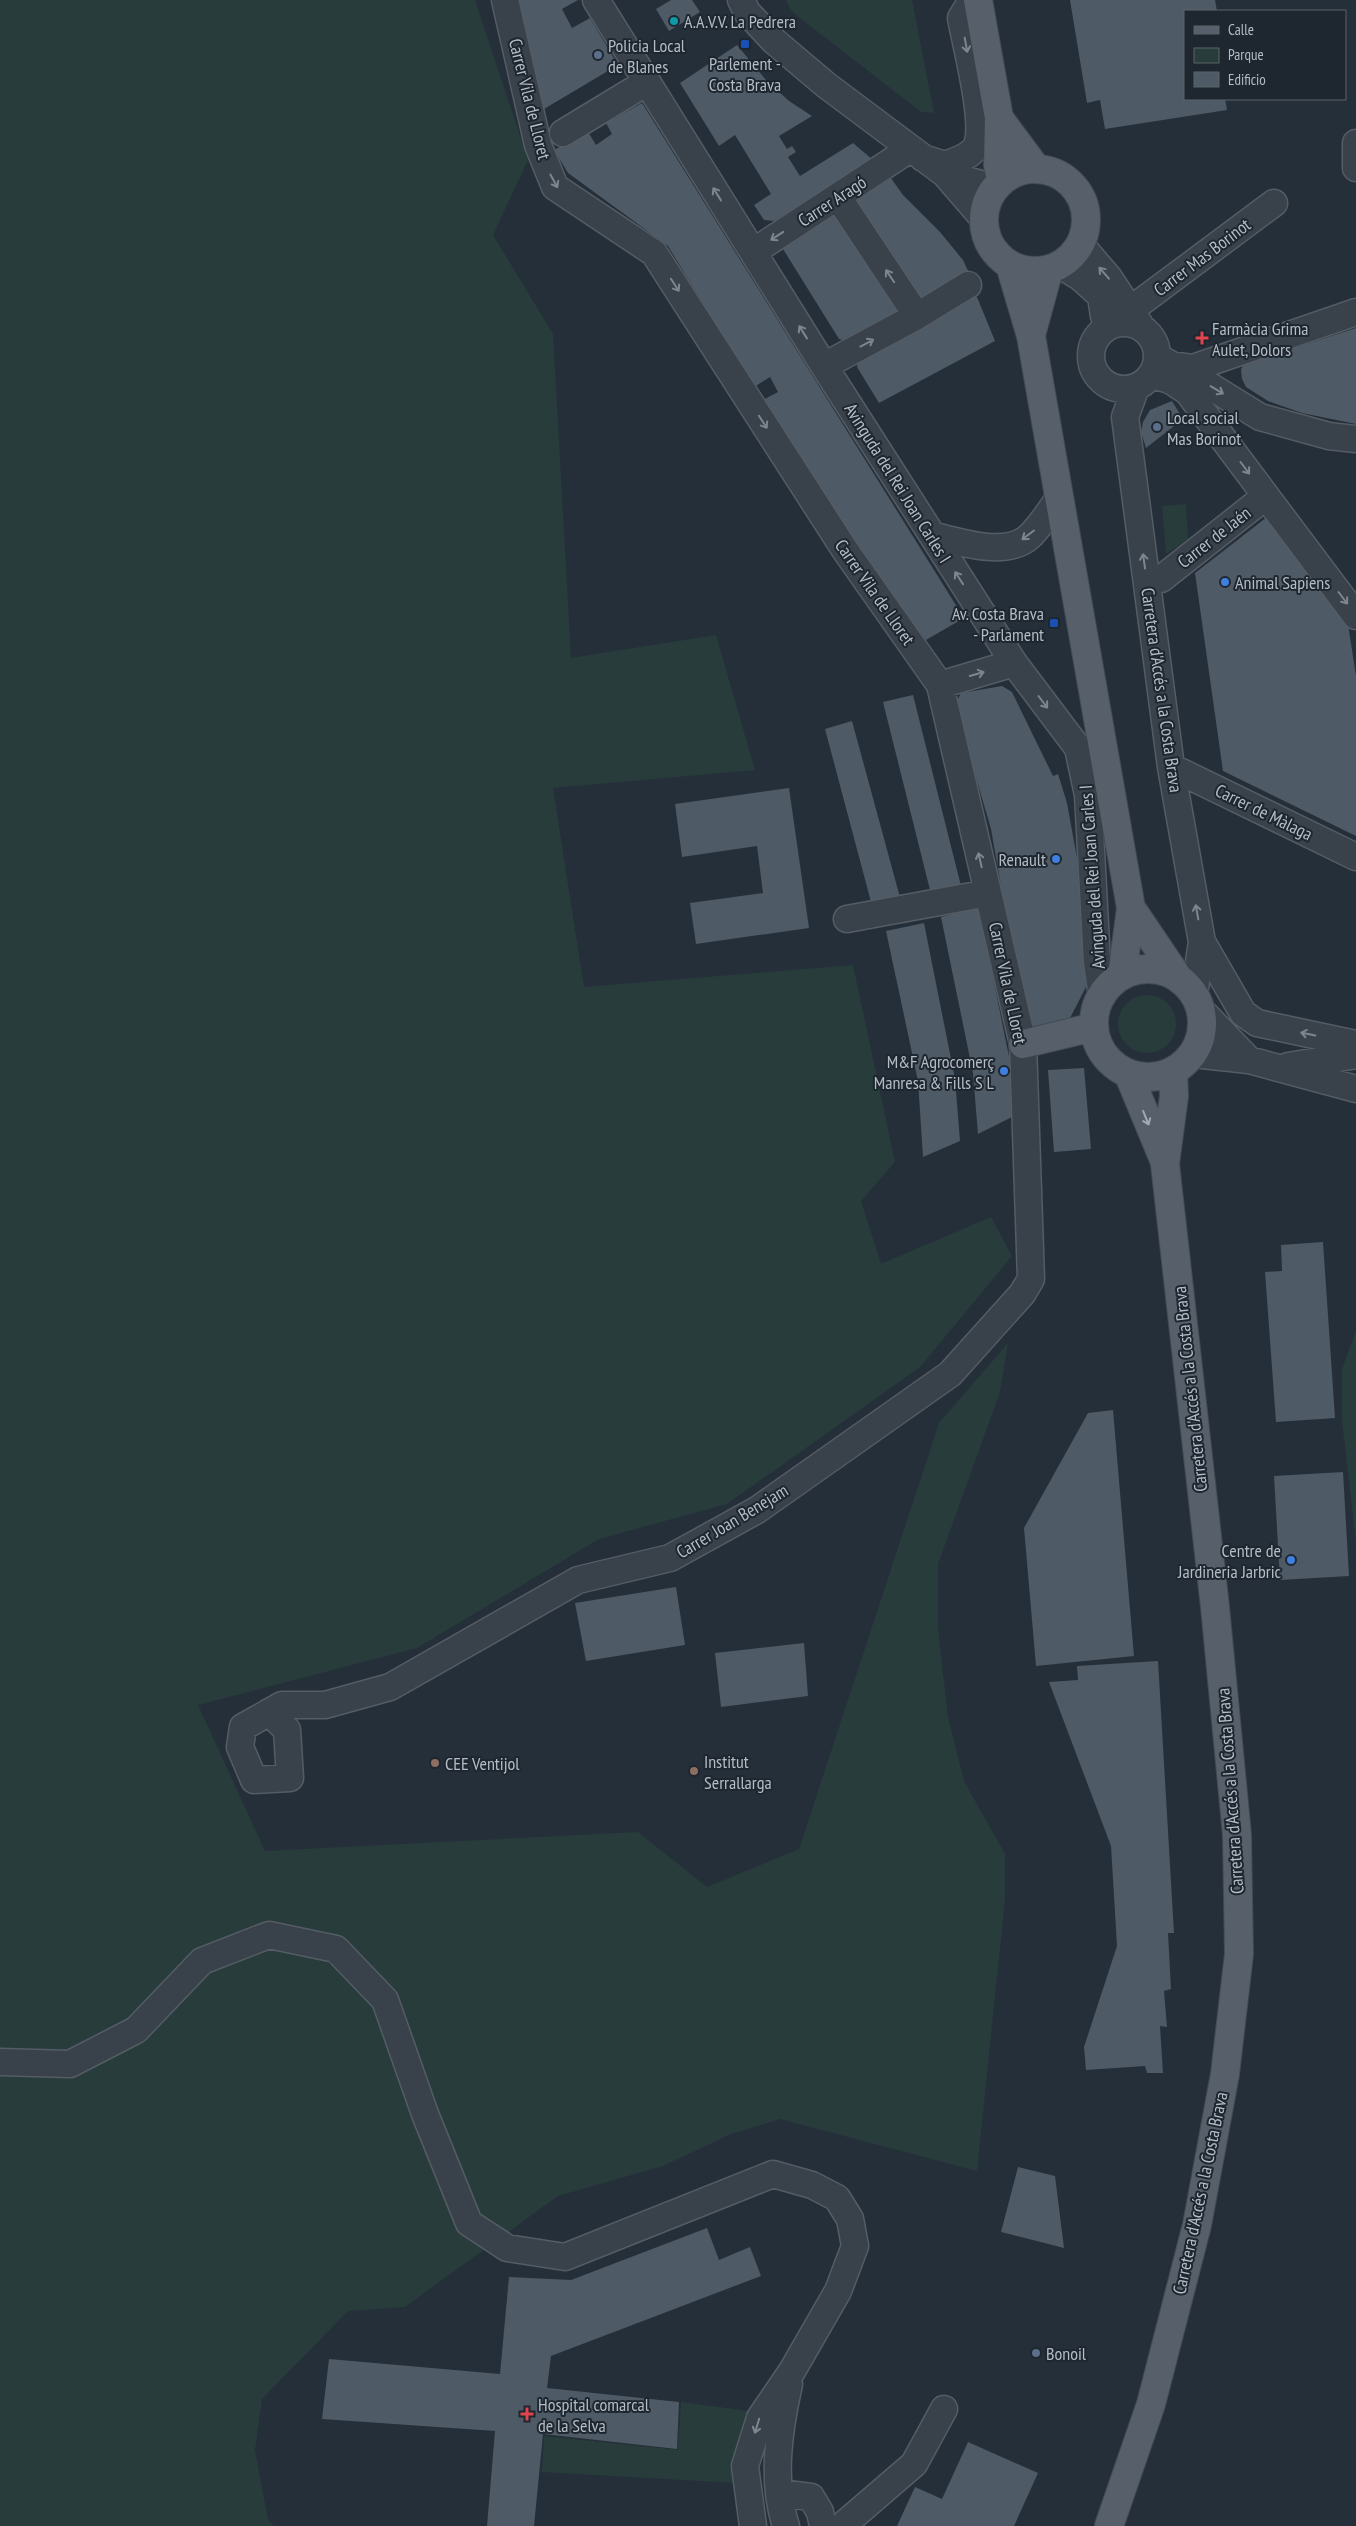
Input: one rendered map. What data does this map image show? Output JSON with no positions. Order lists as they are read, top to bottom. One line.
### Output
{"streets":{"main road":["Carretera d'Accés a la Costa Brava"],"street":["Carrer Vila de Lloret","Carrer Aragó","Carrer Mas Borinot","Avinguda del Rei Joan Carles I","Carrer de Jaén","Carrer de Màlaga","Carrer Joan Benejam"]},"crossings":[["Carrer Vila de Lloret","Carrer Joan Benejam"],["Carrer Aragó","Avinguda del Rei Joan Carles I"],["Carrer Mas Borinot","Carretera d'Accés a la Costa Brava"],["Avinguda del Rei Joan Carles I","Carretera d'Accés a la Costa Brava"],["Carretera d'Accés a la Costa Brava","Carrer de Màlaga"]],"places":{"other":["A.A.V.V. La Pedrera","Policia Local de Blanes","Local social Mas Borinot","Animal Sapiens","Renault","M&F Agrocomerç Manresa & Fills S L","Centre de Jardineria Jarbric","CEE Ventijol","Institut Serrallarga","Bonoil"],"transit":["Parlement - Costa Brava","Av. Costa Brava - Parlament"],"health":["Farmàcia Grima Aulet, Dolors","Hospital comarcal de la Selva"]},"legend":["Calle","Parque","Edificio"]}
